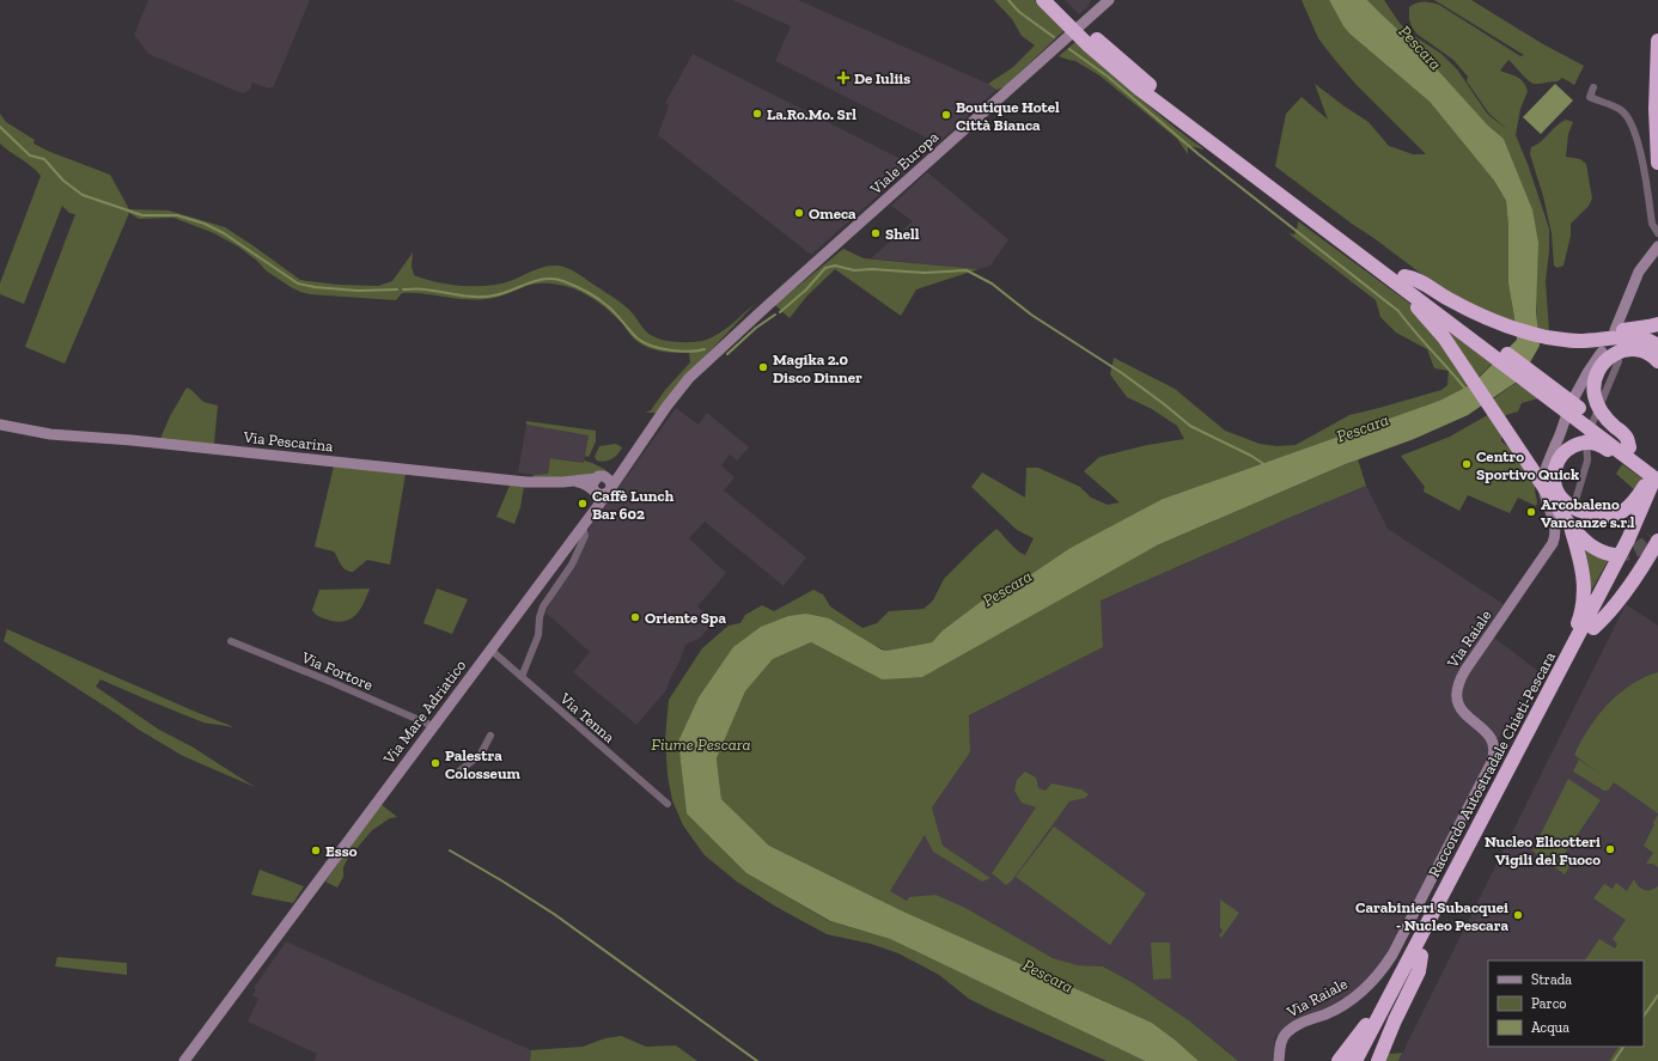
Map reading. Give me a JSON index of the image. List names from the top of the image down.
{
  "streets": {
    "highway": ["Raccordo Autostradale Chieti-Pescara"],
    "main road": [
      "Viale Europa",
      "Via Pescarina",
      "Via Raiale",
      "Via Mare Adriatico"
    ],
    "street": ["Via Fortore", "Via Tenna"]
  },
  "crossings": [
    ["Viale Europa", "Via Pescarina"],
    ["Viale Europa", "Via Mare Adriatico"],
    ["Via Pescarina", "Via Mare Adriatico"],
    ["Via Fortore", "Via Mare Adriatico"],
    ["Via Mare Adriatico", "Via Tenna"]
  ],
  "water": ["Pescara", "Fiume Pescara"],
  "places": {
    "health": ["De Iuliis"],
    "other": [
      "La.Ro.Mo. Srl",
      "Boutique Hotel Città Bianca",
      "Omeca",
      "Shell",
      "Magika 2.0 Disco Dinner",
      "Centro Sportivo Quick",
      "Caffè Lunch Bar 602",
      "Arcobaleno Vancanze s.r.l",
      "Oriente Spa",
      "Palestra Colosseum",
      "Nucleo Elicotteri Vigili del Fuoco",
      "Esso",
      "Carabinieri Subacquei - Nucleo Pescara"
    ]
  },
  "legend": ["Strada", "Parco", "Acqua"]
}
